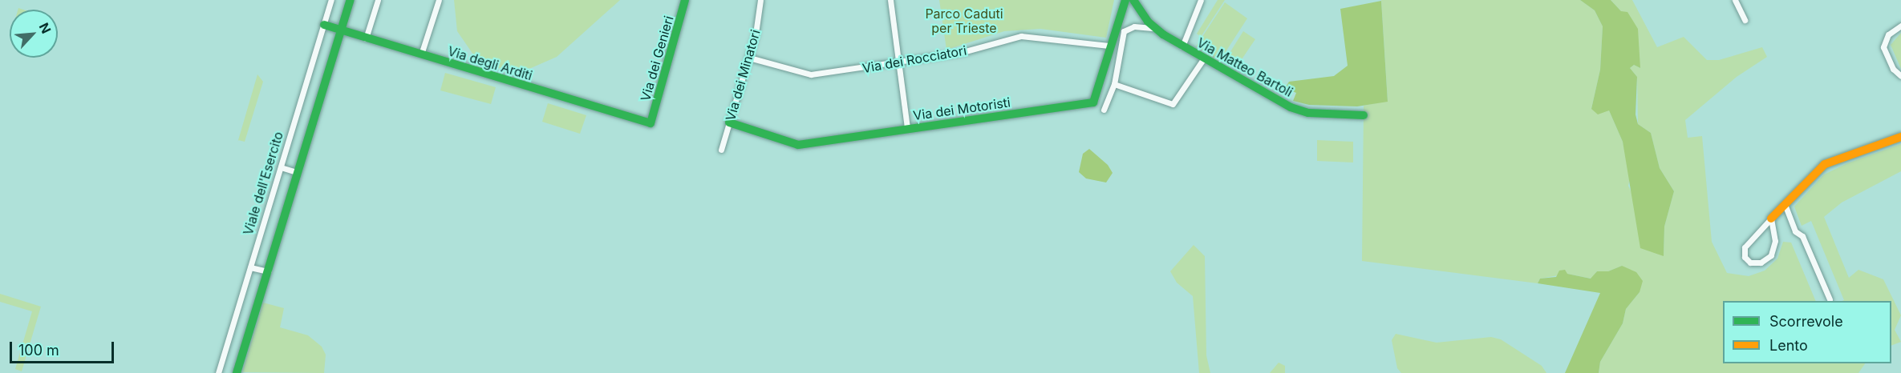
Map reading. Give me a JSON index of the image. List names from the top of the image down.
{
  "streets": {
    "street": [
      "Via dei Genieri",
      "Via dei Rocciatori",
      "Via degli Arditi",
      "Via Matteo Bartoli",
      "Via dei Minatori",
      "Via dei Motoristi",
      "Viale dell'Esercito"
    ]
  },
  "crossings": [
    ["Via dei Genieri", "Via degli Arditi"],
    ["Via dei Rocciatori", "Via dei Minatori"],
    ["Via dei Rocciatori", "Via dei Motoristi"],
    ["Via degli Arditi", "Viale dell'Esercito"],
    ["Via dei Minatori", "Via dei Motoristi"]
  ],
  "parks": ["Parco Caduti per Trieste"],
  "legend": ["Scorrevole", "Lento"],
  "scale_bar": "100 m",
  "north": "top right"
}
